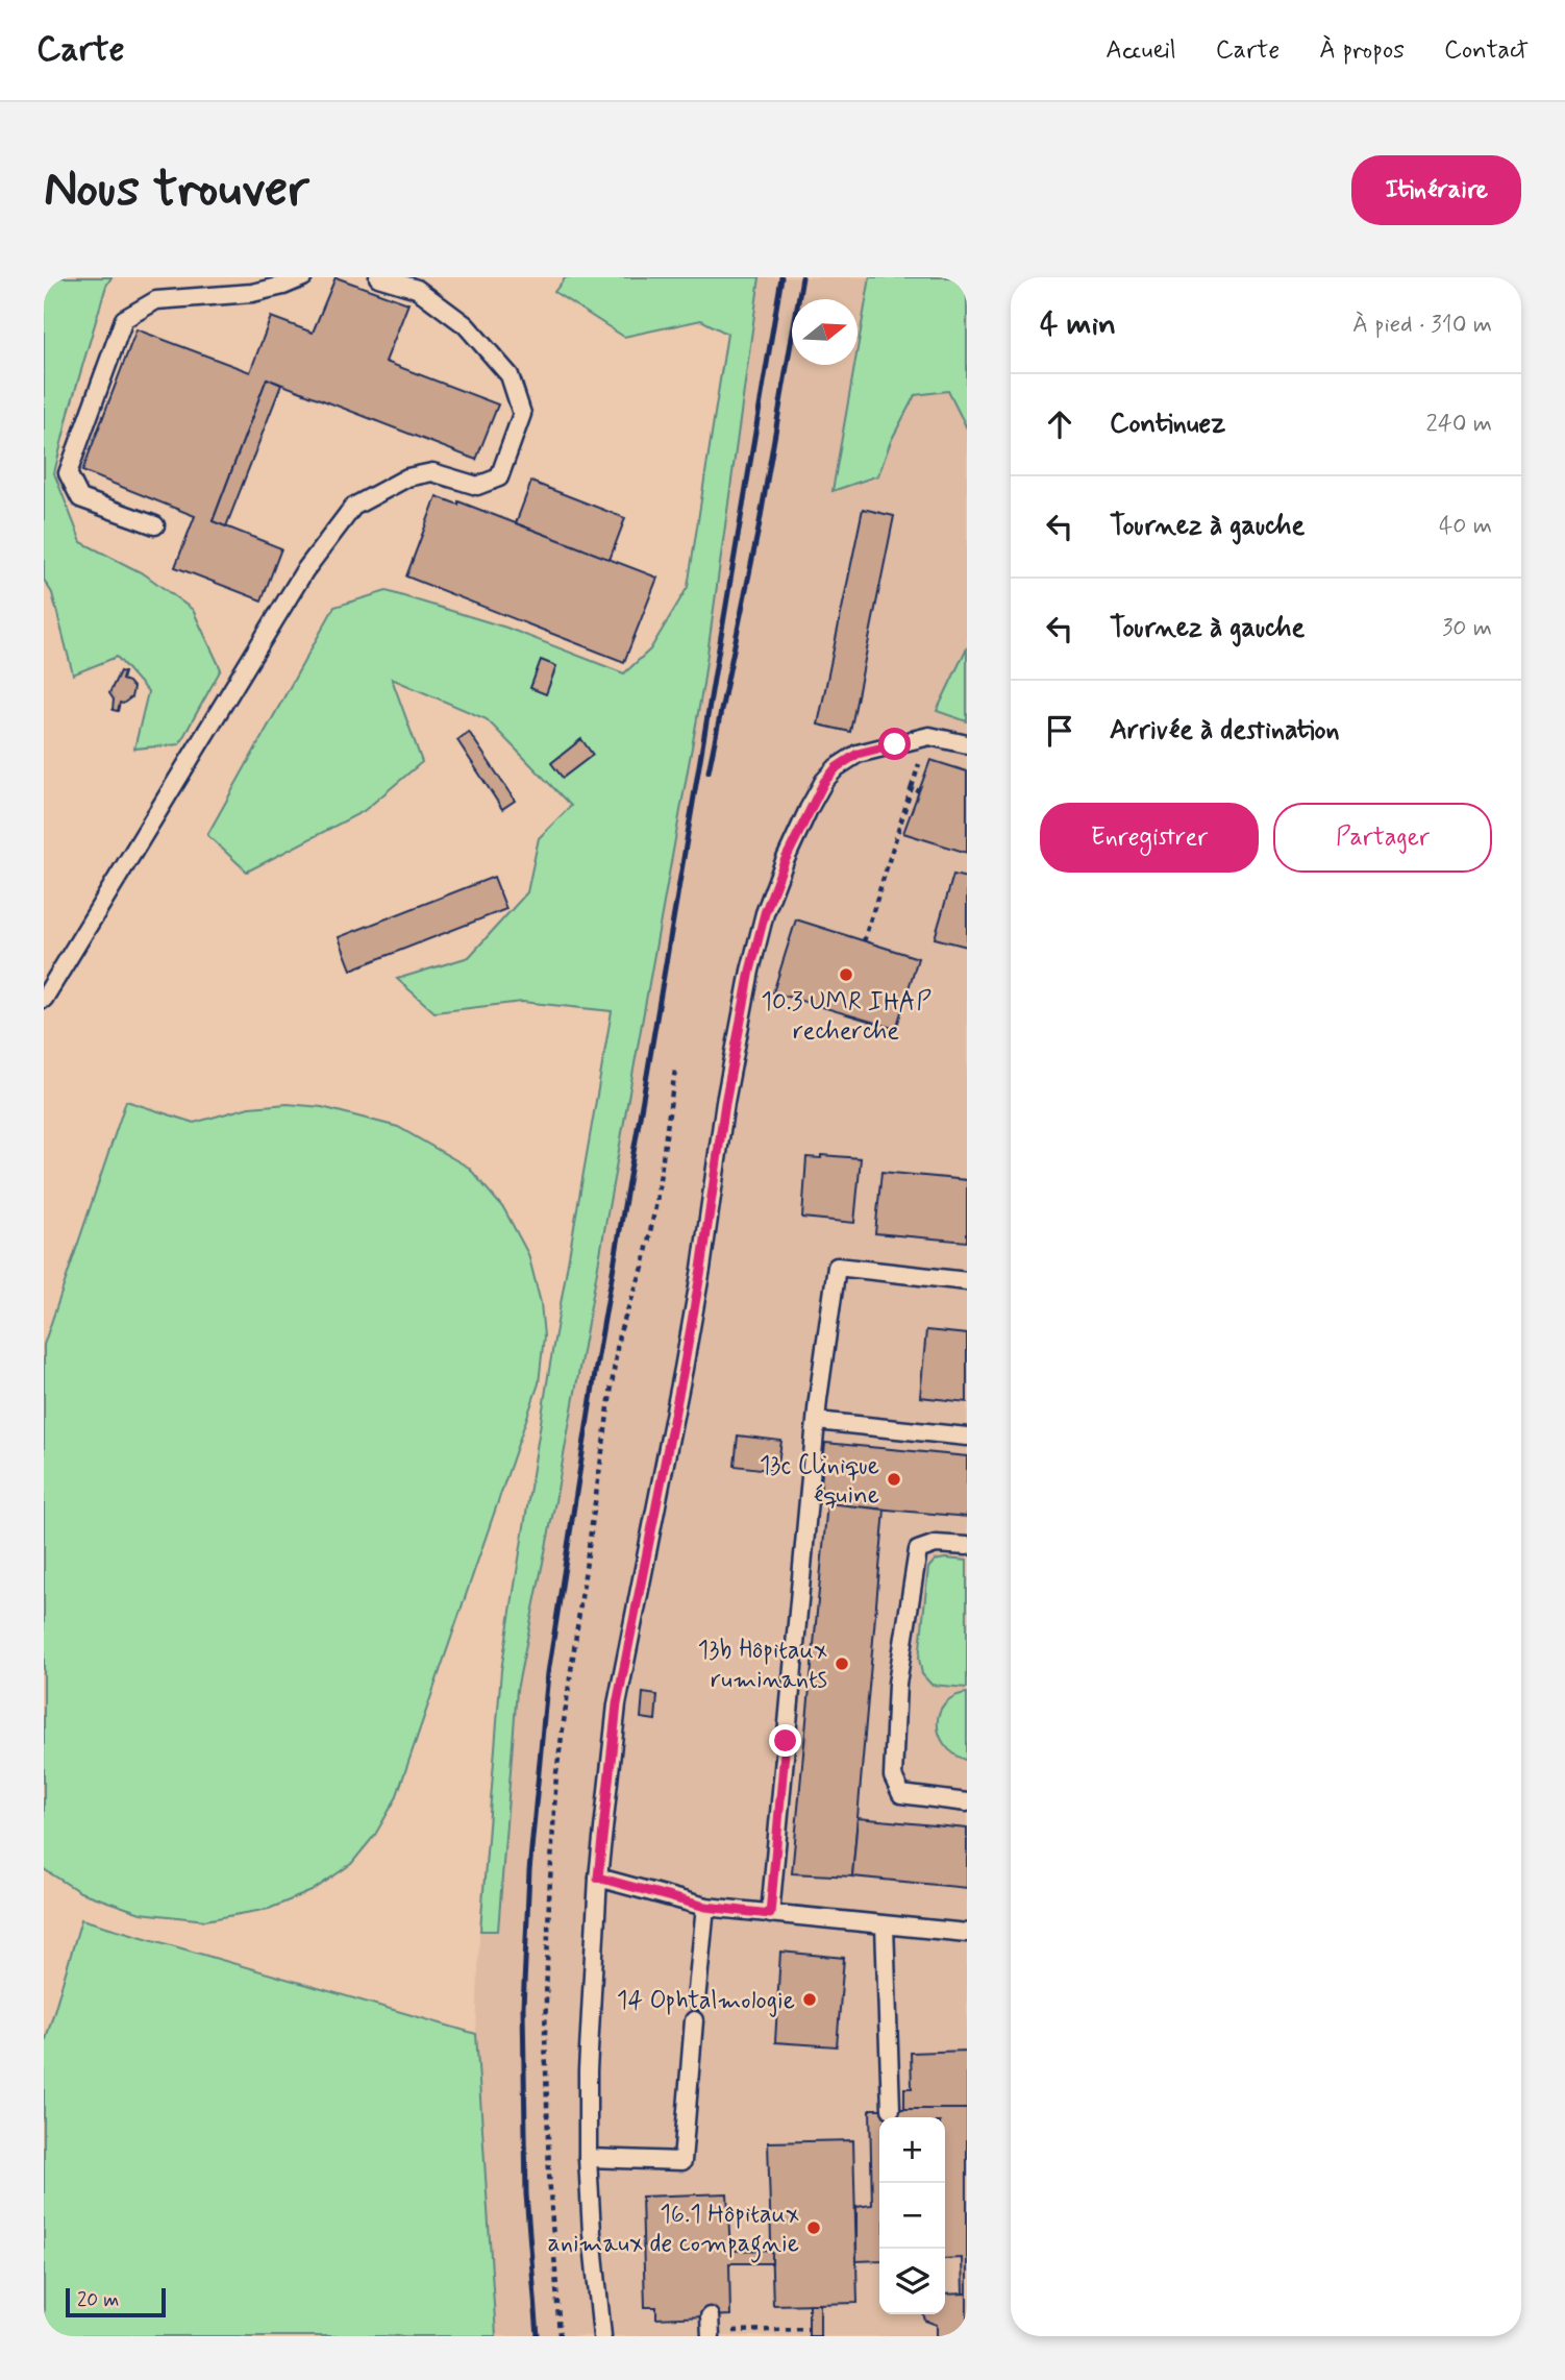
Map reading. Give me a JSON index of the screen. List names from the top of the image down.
{
  "places": [
    "10.3 UMR IHAP recherche",
    "13c Clinique équine",
    "13b Hôpitaux ruminants",
    "14 Ophtalmologie",
    "16.1 Hôpitaux animaux de compagnie"
  ],
  "scale_bar": "20 m",
  "north": "right",
  "page": {
    "header": "Carte",
    "nav": [
      "Accueil",
      "Carte",
      "À propos",
      "Contact"
    ],
    "buttons": [
      "Itinéraire",
      ["Enregistrer", "Partager"]
    ],
    "title": "Nous trouver",
    "heading": ["4 min", "À pied · 310 m"],
    "list": [
      ["Continuez", "240 m"],
      ["Tournez à gauche", "40 m"],
      ["Tournez à gauche", "30 m"],
      "Arrivée à destination"
    ],
    "map_buttons": ["+", "−"],
    "scale": "20 m"
  }
}
